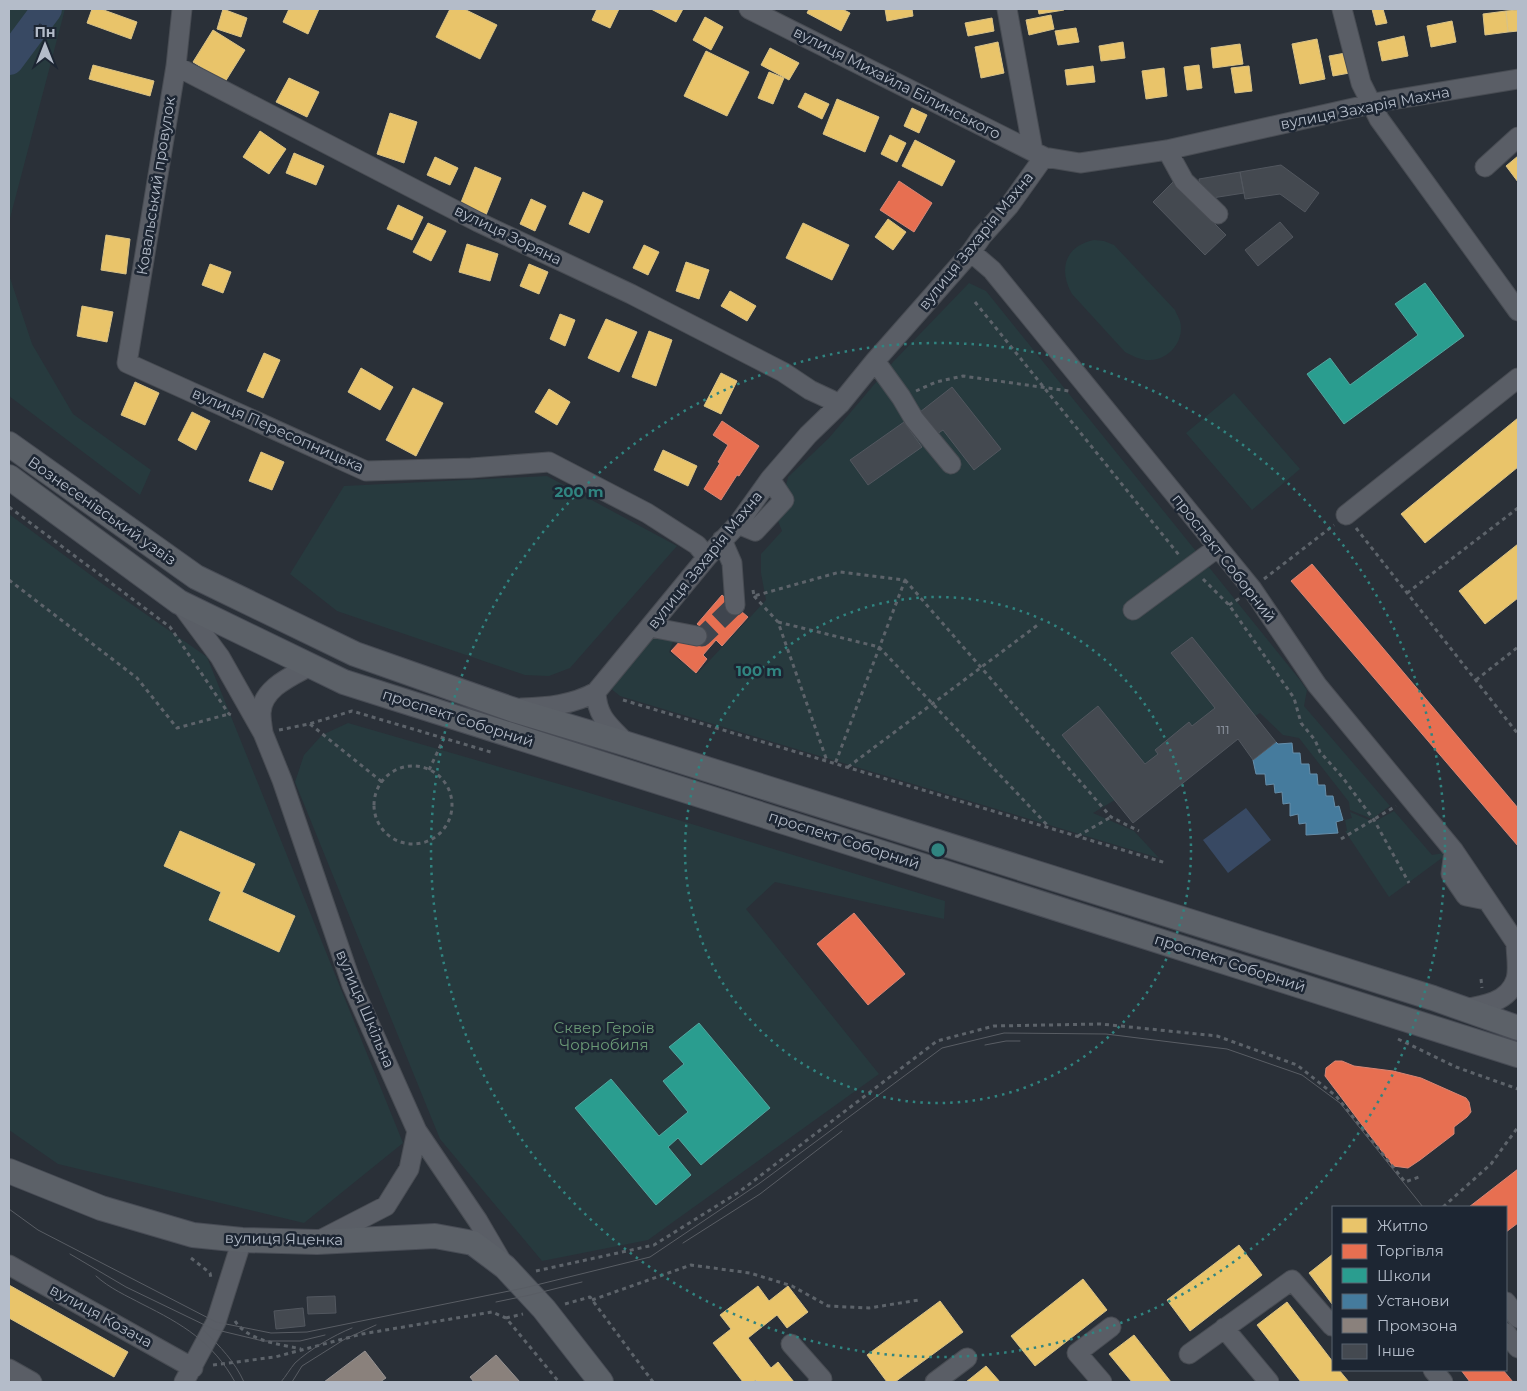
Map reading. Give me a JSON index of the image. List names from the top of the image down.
{
  "streets": {
    "main road": ["Вознесенівський узвіз", "проспект Соборний", "вулиця Яценка"],
    "street": [
      "вулиця Михайла Білинського",
      "вулиця Захарія Махна",
      "Ковальський провулок",
      "вулиця Зоряна",
      "вулиця Пересопницька",
      "вулиця Шкільна",
      "вулиця Козача"
    ]
  },
  "crossings": [
    ["вулиця Михайла Білинського", "вулиця Захарія Махна"],
    ["вулиця Захарія Махна", "вулиця Зоряна"],
    ["вулиця Захарія Махна", "вулиця Пересопницька"],
    ["вулиця Захарія Махна", "проспект Соборний"],
    ["Ковальський провулок", "вулиця Зоряна"],
    ["Ковальський провулок", "вулиця Пересопницька"],
    ["Вознесенівський узвіз", "проспект Соборний"],
    ["Вознесенівський узвіз", "вулиця Шкільна"],
    ["проспект Соборний", "вулиця Шкільна"],
    ["вулиця Шкільна", "вулиця Яценка"]
  ],
  "parks": ["Сквер Героїв Чорнобиля"],
  "house_numbers": ["111"],
  "legend": [
    "Житло",
    "Торгівля",
    "Школи",
    "Установи",
    "Промзона",
    "Інше"
  ],
  "north": "top",
  "rings": ["200 m", "100 m"]
}
